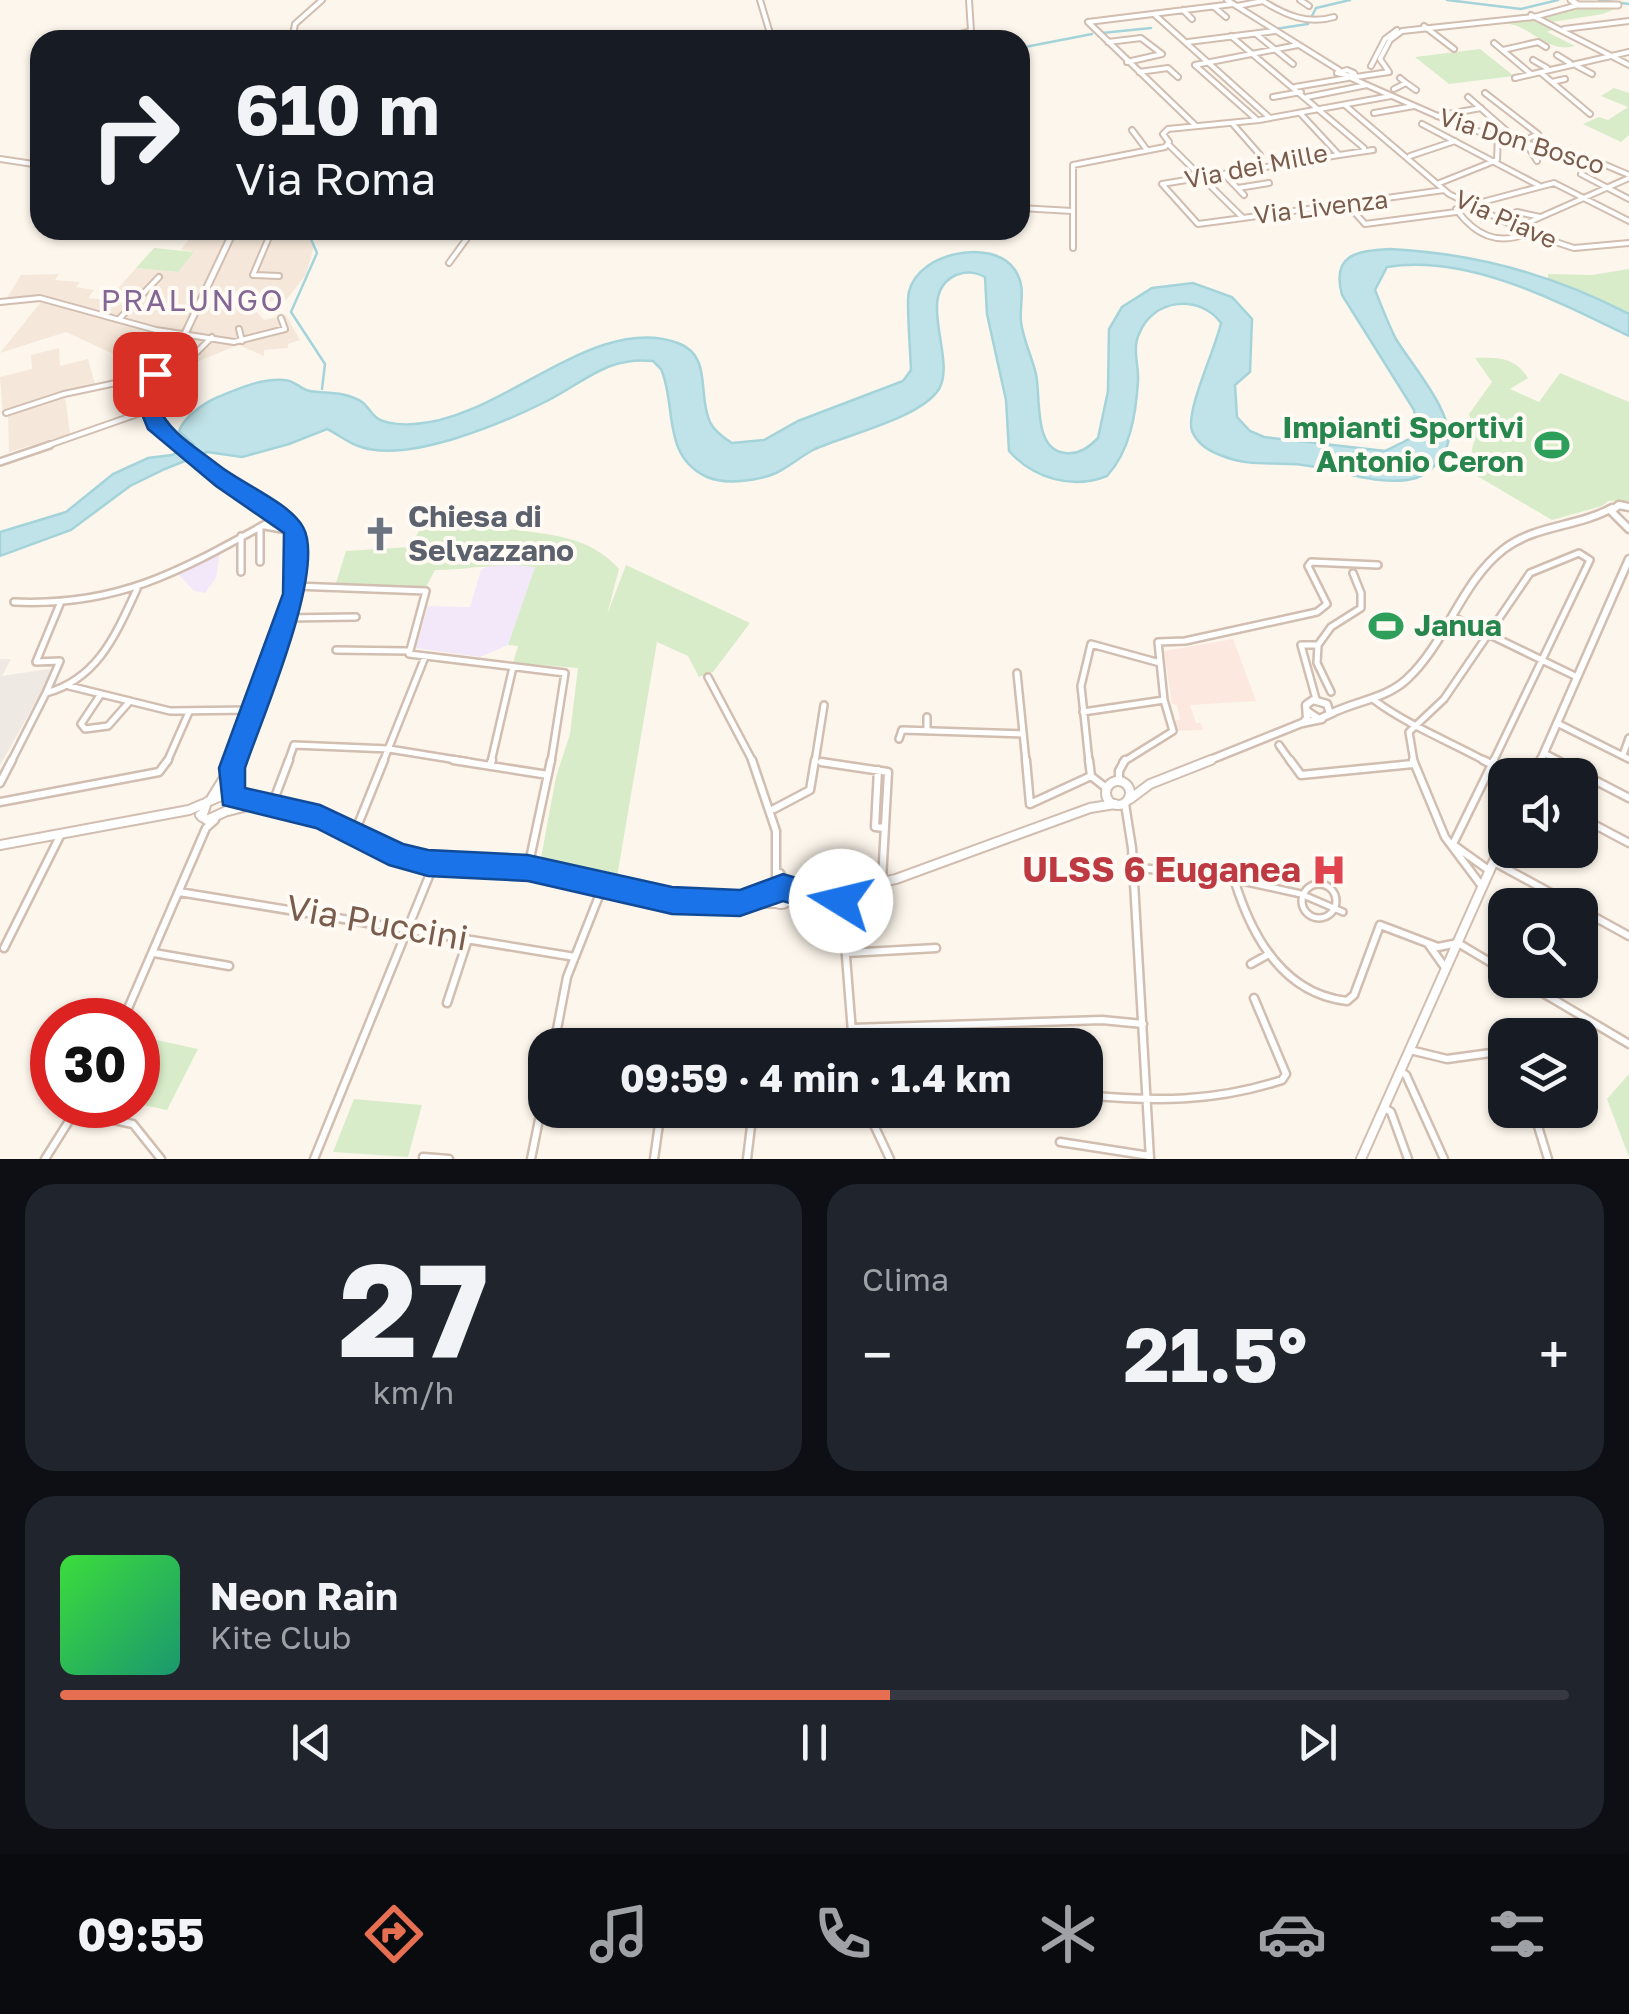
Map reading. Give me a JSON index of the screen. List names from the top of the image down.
{
  "streets": {
    "street": [
      "Via Don Bosco",
      "Via dei Mille",
      "Via Livenza",
      "Via Piave",
      "Via Puccini"
    ]
  },
  "crossings": [
    ["Via dei Mille", "Via Livenza"],
    ["Via Livenza", "Via Piave"]
  ],
  "districts": ["PRALUNGO"],
  "places": {
    "sports": ["Impianti Sportivi Antonio Ceron", "Janua"],
    "church": ["Chiesa di Selvazzano"],
    "hospital": ["ULSS 6 Euganea"]
  },
  "page": {
    "turn": ["610 m", "Via Roma"],
    "limit": "30",
    "trip": "09:59 · 4 min · 1.4 km",
    "tile": [
      ["27", "km/h"],
      "Clima"
    ],
    "heat": ["−", "21.5°", "+"],
    "song": ["Neon Rain", "Kite Club"],
    "tabs": "09:55"
  }
}
